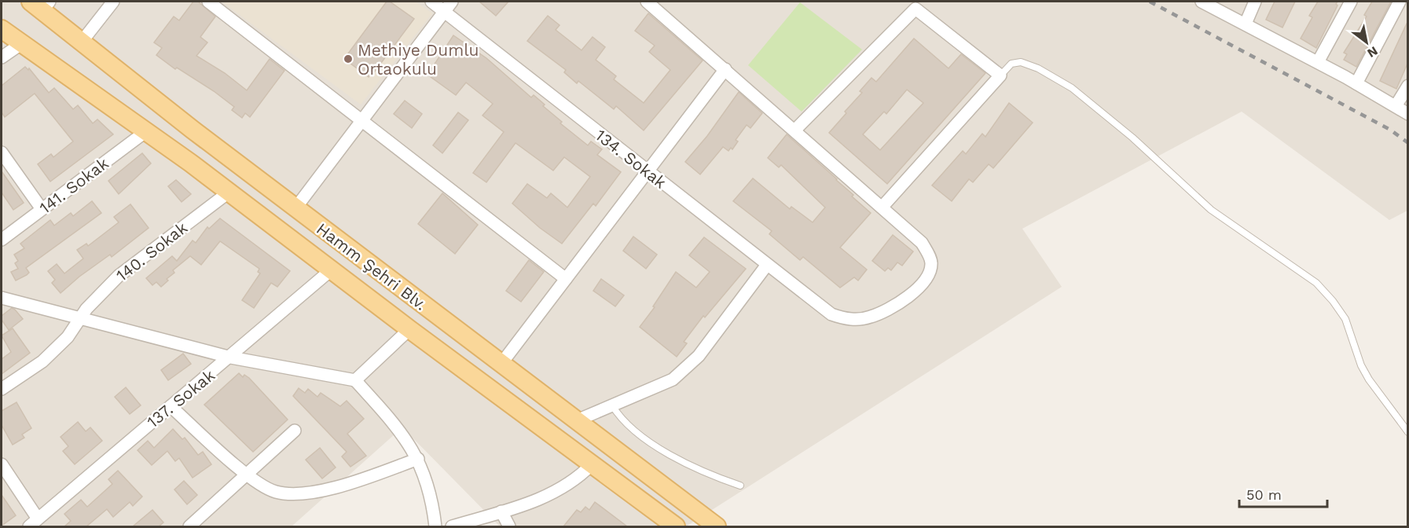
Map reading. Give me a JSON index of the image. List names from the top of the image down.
{
  "streets": {
    "main road": ["Hamm Şehri Blv."],
    "street": [
      "134. Sokak",
      "141. Sokak",
      "140. Sokak",
      "137. Sokak"
    ]
  },
  "crossings": [
    ["141. Sokak", "Hamm Şehri Blv."],
    ["140. Sokak", "Hamm Şehri Blv."],
    ["Hamm Şehri Blv.", "137. Sokak"]
  ],
  "places": ["Methiye Dumlu Ortaokulu"],
  "scale_bar": "50 m",
  "north": "bottom right"
}
